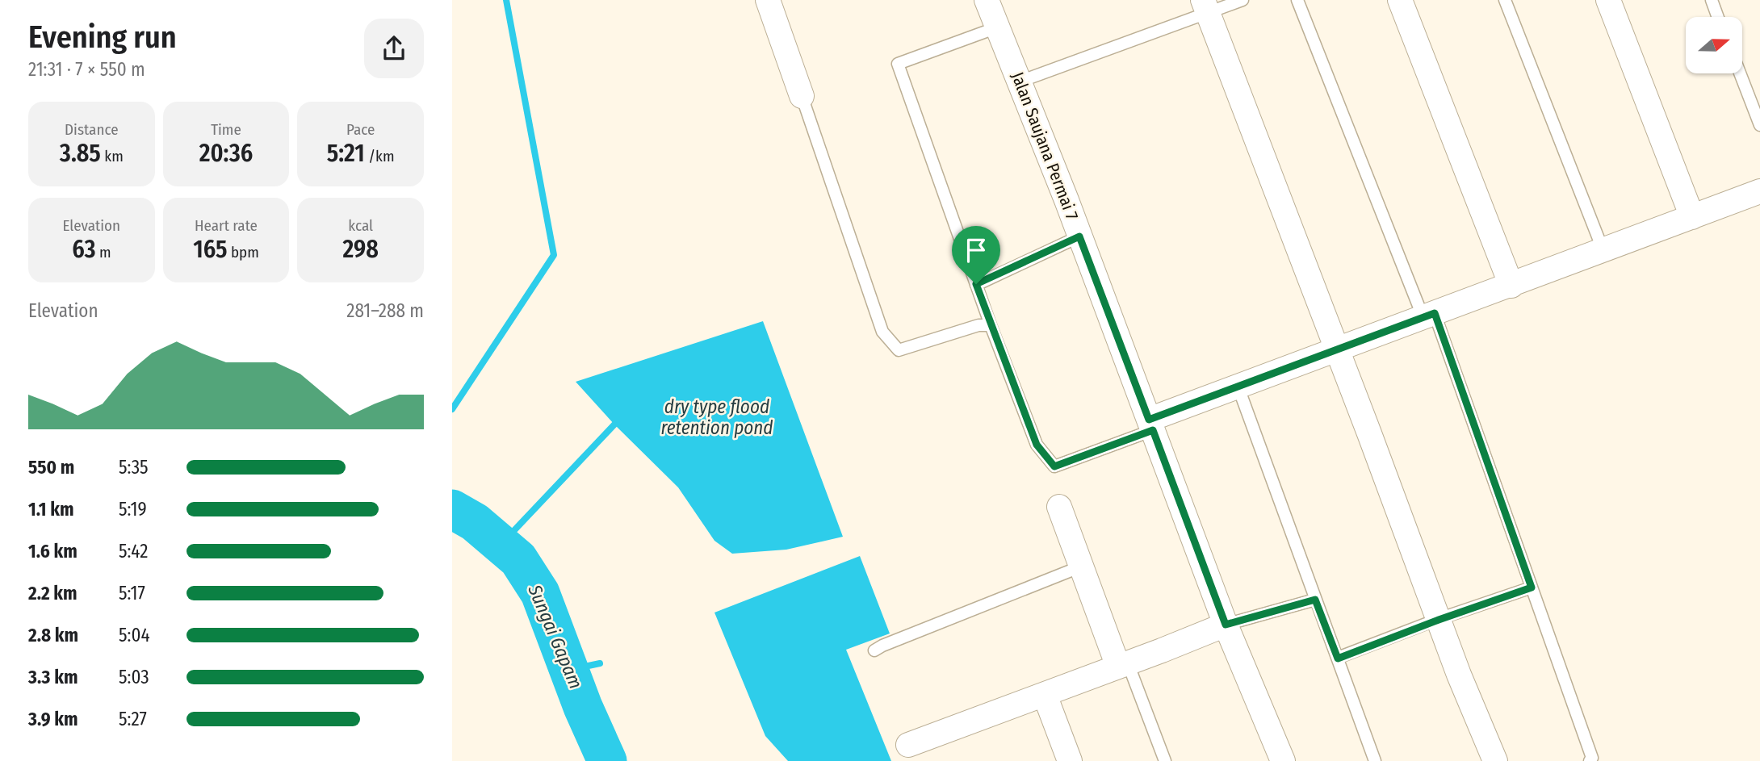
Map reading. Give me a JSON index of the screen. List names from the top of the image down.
{
  "streets": {
    "street": ["Jalan Saujana Permai 7"]
  },
  "water": ["dry type flood retention pond", "Sungai Gapam"],
  "north": "right",
  "page": {
    "heading": ["Evening run", "21:31 · 7 × 550 m"],
    "stats": [
      ["Distance", "3.85 km"],
      ["Time", "20:36"],
      ["Pace", "5:21 /km"],
      ["Elevation", "63 m"],
      ["Heart rate", "165 bpm"],
      ["kcal", "298"]
    ],
    "chart": ["Elevation", "281–288 m"],
    "list": [
      {
        "name": "550 m",
        "note": "5:35"
      },
      {
        "name": "1.1 km",
        "note": "5:19"
      },
      {
        "name": "1.6 km",
        "note": "5:42"
      },
      {
        "name": "2.2 km",
        "note": "5:17"
      },
      {
        "name": "2.8 km",
        "note": "5:04"
      },
      {
        "name": "3.3 km",
        "note": "5:03"
      },
      {
        "name": "3.9 km",
        "note": "5:27"
      }
    ]
  }
}
